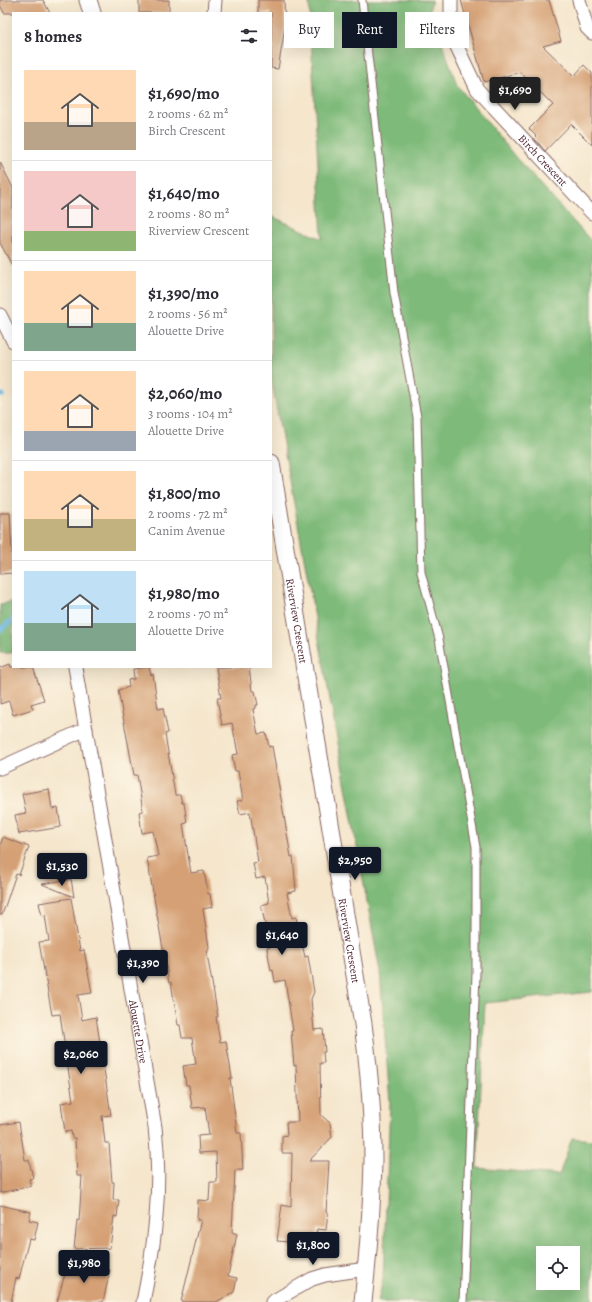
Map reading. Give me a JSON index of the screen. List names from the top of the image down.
{
  "streets": {
    "street": ["Birch Crescent", "Riverview Crescent", "Alouette Drive"]
  },
  "page": {
    "chip": ["Buy", "Rent", "Filters"],
    "heading": "8 homes",
    "list": [
      {
        "name": "$1,690/mo",
        "note": "2 rooms · 62 m² · Birch Crescent"
      },
      {
        "name": "$1,640/mo",
        "note": "2 rooms · 80 m² · Riverview Crescent"
      },
      {
        "name": "$1,390/mo",
        "note": "2 rooms · 56 m² · Alouette Drive"
      },
      {
        "name": "$2,060/mo",
        "note": "3 rooms · 104 m² · Alouette Drive"
      },
      {
        "name": "$1,800/mo",
        "note": "2 rooms · 72 m² · Canim Avenue"
      },
      {
        "name": "$1,980/mo",
        "note": "2 rooms · 70 m² · Alouette Drive"
      }
    ],
    "price": [
      "$1,690",
      "$2,950",
      "$1,530",
      "$1,640",
      "$1,390",
      "$2,060",
      "$1,800",
      "$1,980"
    ]
  }
}
